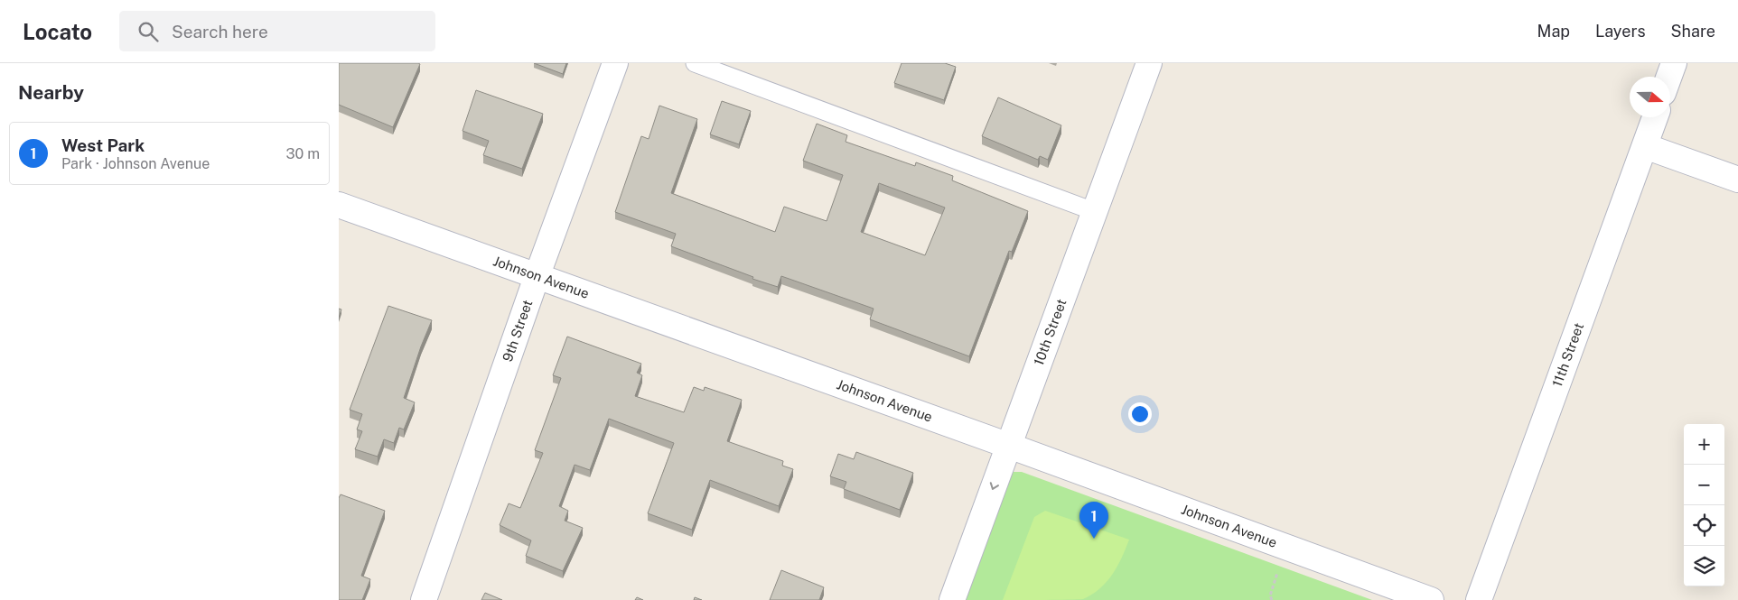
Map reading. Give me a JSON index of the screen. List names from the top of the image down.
{
  "streets": {
    "street": [
      "Johnson Avenue",
      "9th Street",
      "10th Street",
      "11th Street"
    ]
  },
  "crossings": [
    ["Johnson Avenue", "9th Street"],
    ["Johnson Avenue", "10th Street"]
  ],
  "north": "right",
  "page": {
    "header": "Locato",
    "search": "Search here",
    "nav": ["Map", "Layers", "Share"],
    "heading": "Nearby",
    "list": [
      {
        "mark": "1",
        "name": "West Park",
        "note": "Park · Johnson Avenue",
        "value": "30 m"
      }
    ],
    "map_buttons": ["+", "−"],
    "pins": "1"
  }
}
